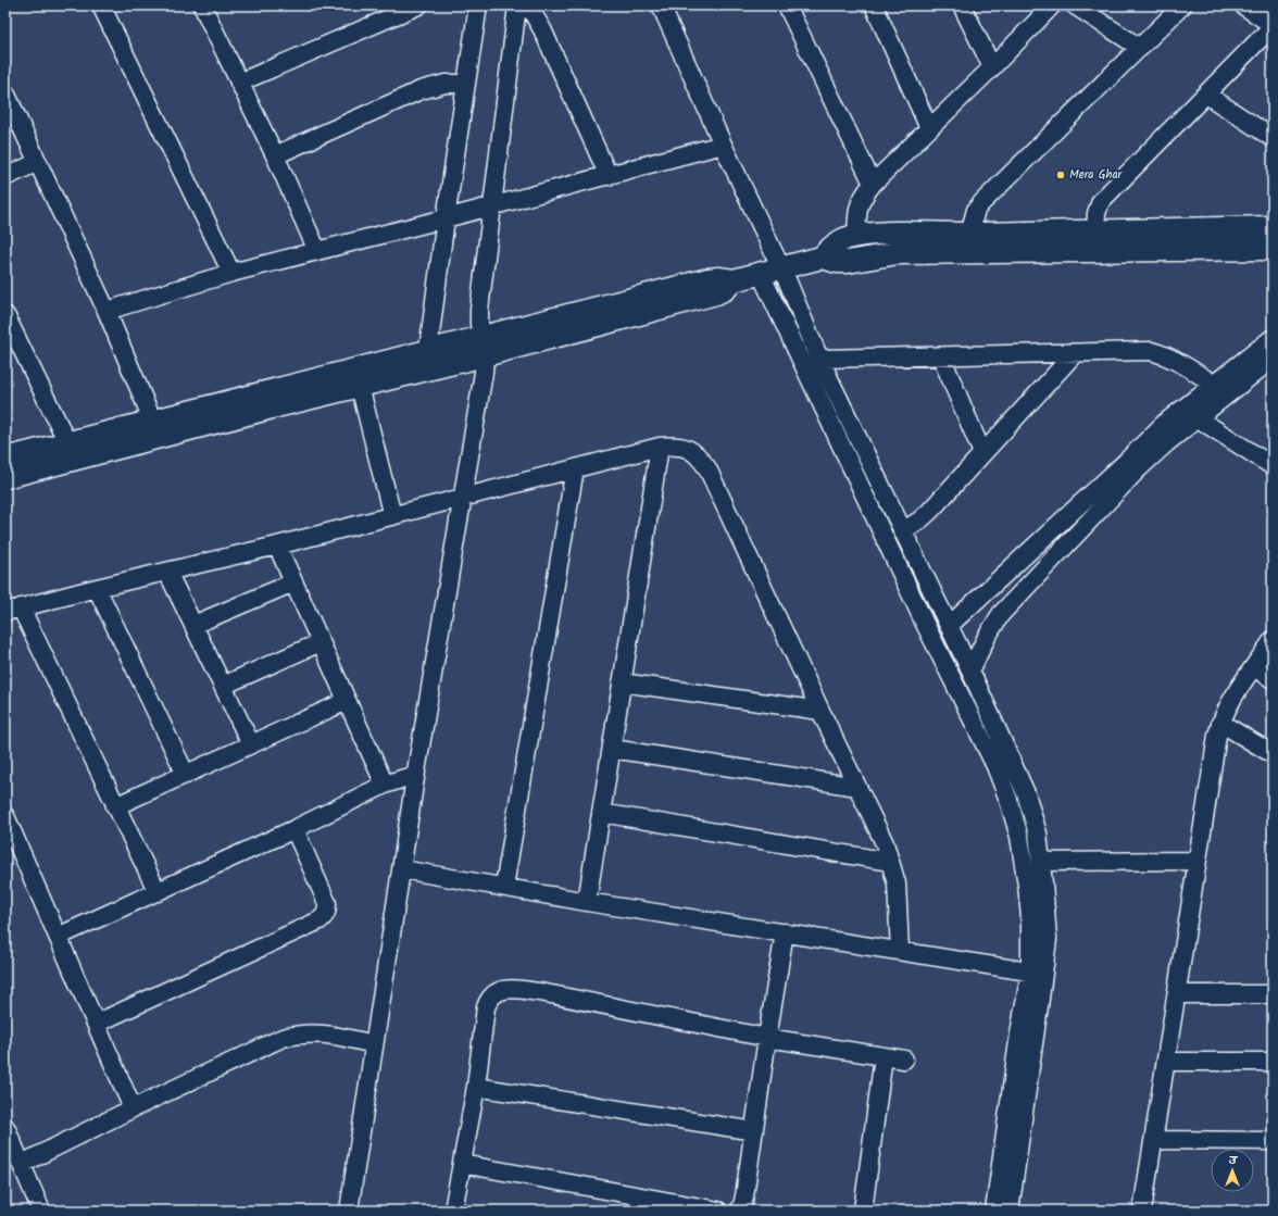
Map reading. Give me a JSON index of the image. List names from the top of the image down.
{
  "places": ["Mera Ghar"],
  "north": "top"
}
